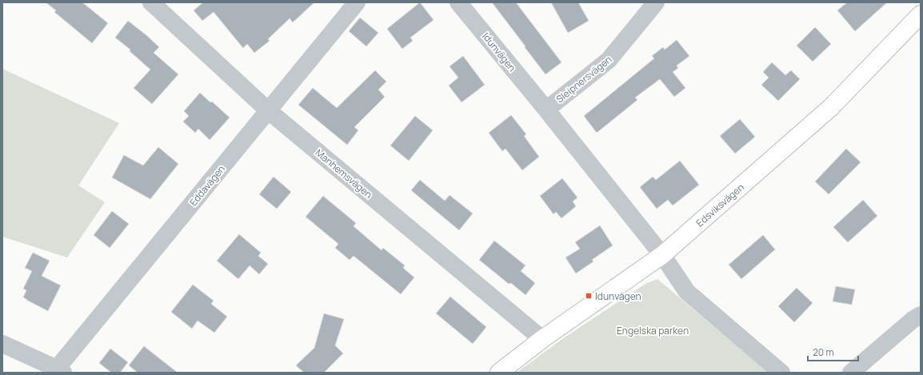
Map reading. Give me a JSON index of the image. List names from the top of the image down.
{
  "streets": {
    "street": [
      "Idunvägen",
      "Sleipnersvägen",
      "Manhemsvägen",
      "Eddavägen",
      "Edsviksvägen"
    ]
  },
  "crossings": [
    ["Idunvägen", "Sleipnersvägen"],
    ["Idunvägen", "Edsviksvägen"],
    ["Manhemsvägen", "Eddavägen"],
    ["Manhemsvägen", "Edsviksvägen"]
  ],
  "parks": ["Engelska parken"],
  "places": {
    "transit": ["Idunvägen"]
  },
  "scale_bar": "20 m"
}
